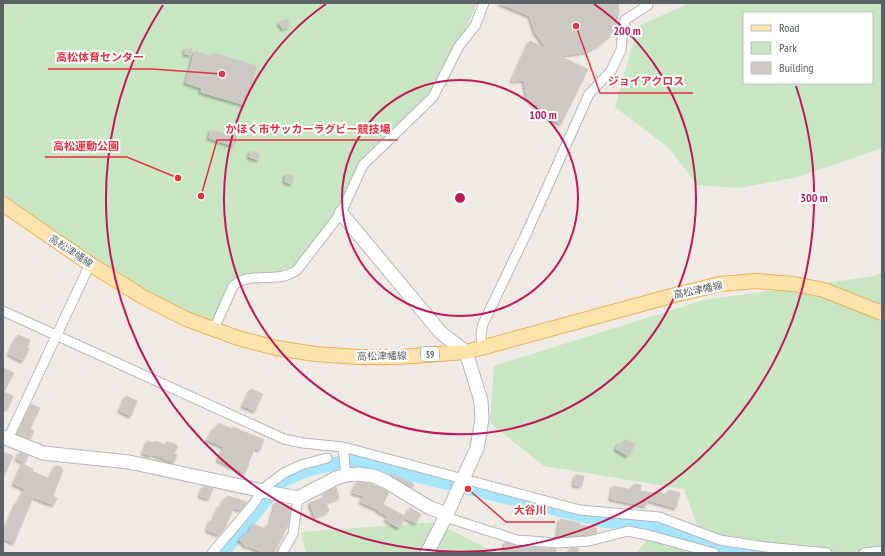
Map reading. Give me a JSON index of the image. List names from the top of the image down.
{
  "streets": {
    "main road": ["高松津幡線", "59"]
  },
  "places": [
    "ジョイアクロス",
    "高松体育センター",
    "高松運動公園",
    "かほく市サッカーラグビー競技場",
    "大谷川"
  ],
  "legend": ["Road", "Park", "Building"],
  "rings": ["200 m", "100 m", "300 m"]
}
